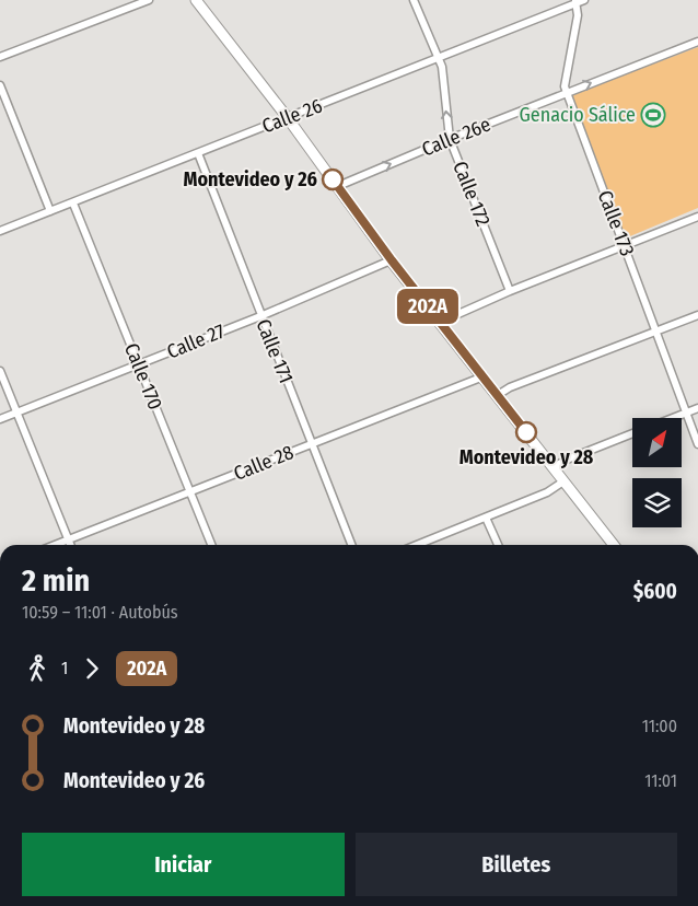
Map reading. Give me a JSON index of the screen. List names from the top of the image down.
{
  "streets": {
    "street": [
      "Calle 26",
      "Calle 26e",
      "Calle 172",
      "Calle 173",
      "Calle 27",
      "Calle 171",
      "Calle 170",
      "Calle 28"
    ]
  },
  "crossings": [
    ["Calle 26", "Calle 172"],
    ["Calle 26", "Calle 173"],
    ["Calle 26", "Calle 171"],
    ["Calle 26", "Calle 170"],
    ["Calle 26e", "Calle 172"],
    ["Calle 26e", "Calle 173"],
    ["Calle 27", "Calle 171"],
    ["Calle 27", "Calle 170"],
    ["Calle 171", "Calle 28"],
    ["Calle 170", "Calle 28"]
  ],
  "one_way": ["Calle 26e"],
  "places": {
    "sports": ["Genacio Sálice"],
    "other": ["Montevideo y 26", "Montevideo y 28"]
  },
  "lines": ["bus line 202A"],
  "north": "top right",
  "page": {
    "on_map": "202A",
    "heading": ["2 min", "10:59 – 11:01 · Autobús", "$600"],
    "legs": ["1", "202A"],
    "list": [
      {
        "name": "Montevideo y 28",
        "value": "11:00"
      },
      {
        "name": "Montevideo y 26",
        "value": "11:01"
      }
    ],
    "buttons": ["Iniciar", "Billetes"]
  }
}
